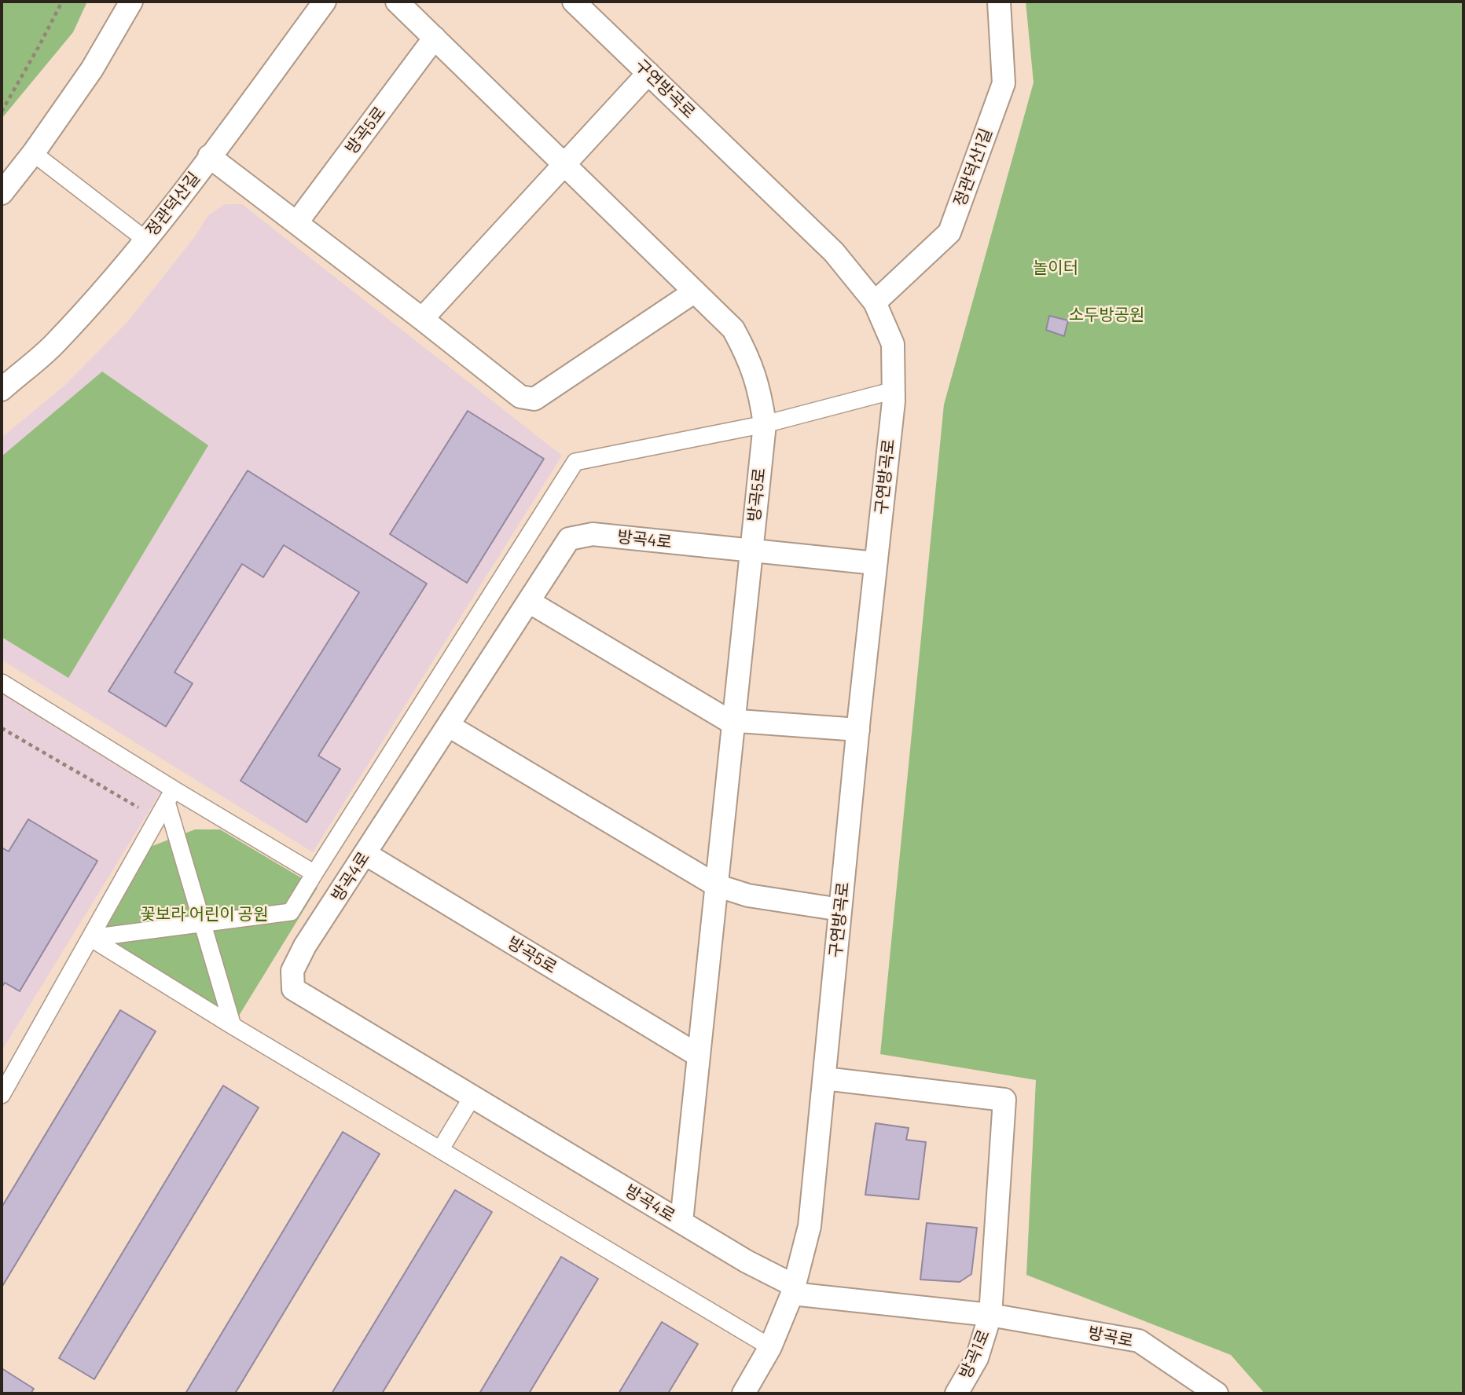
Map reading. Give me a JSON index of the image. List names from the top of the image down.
{
  "streets": {
    "street": [
      "구연방곡로",
      "방곡5로",
      "정관덕산1길",
      "정관덕산길",
      "방곡4로",
      "방곡로",
      "방곡1로"
    ]
  },
  "crossings": [
    ["구연방곡로", "정관덕산1길"],
    ["구연방곡로", "방곡4로"],
    ["구연방곡로", "방곡로"],
    ["방곡5로", "방곡4로"],
    ["방곡4로", "방곡로"],
    ["방곡로", "방곡1로"]
  ],
  "parks": ["놀이터", "소두방공원", "꽃보라 어린이 공원"]
}
